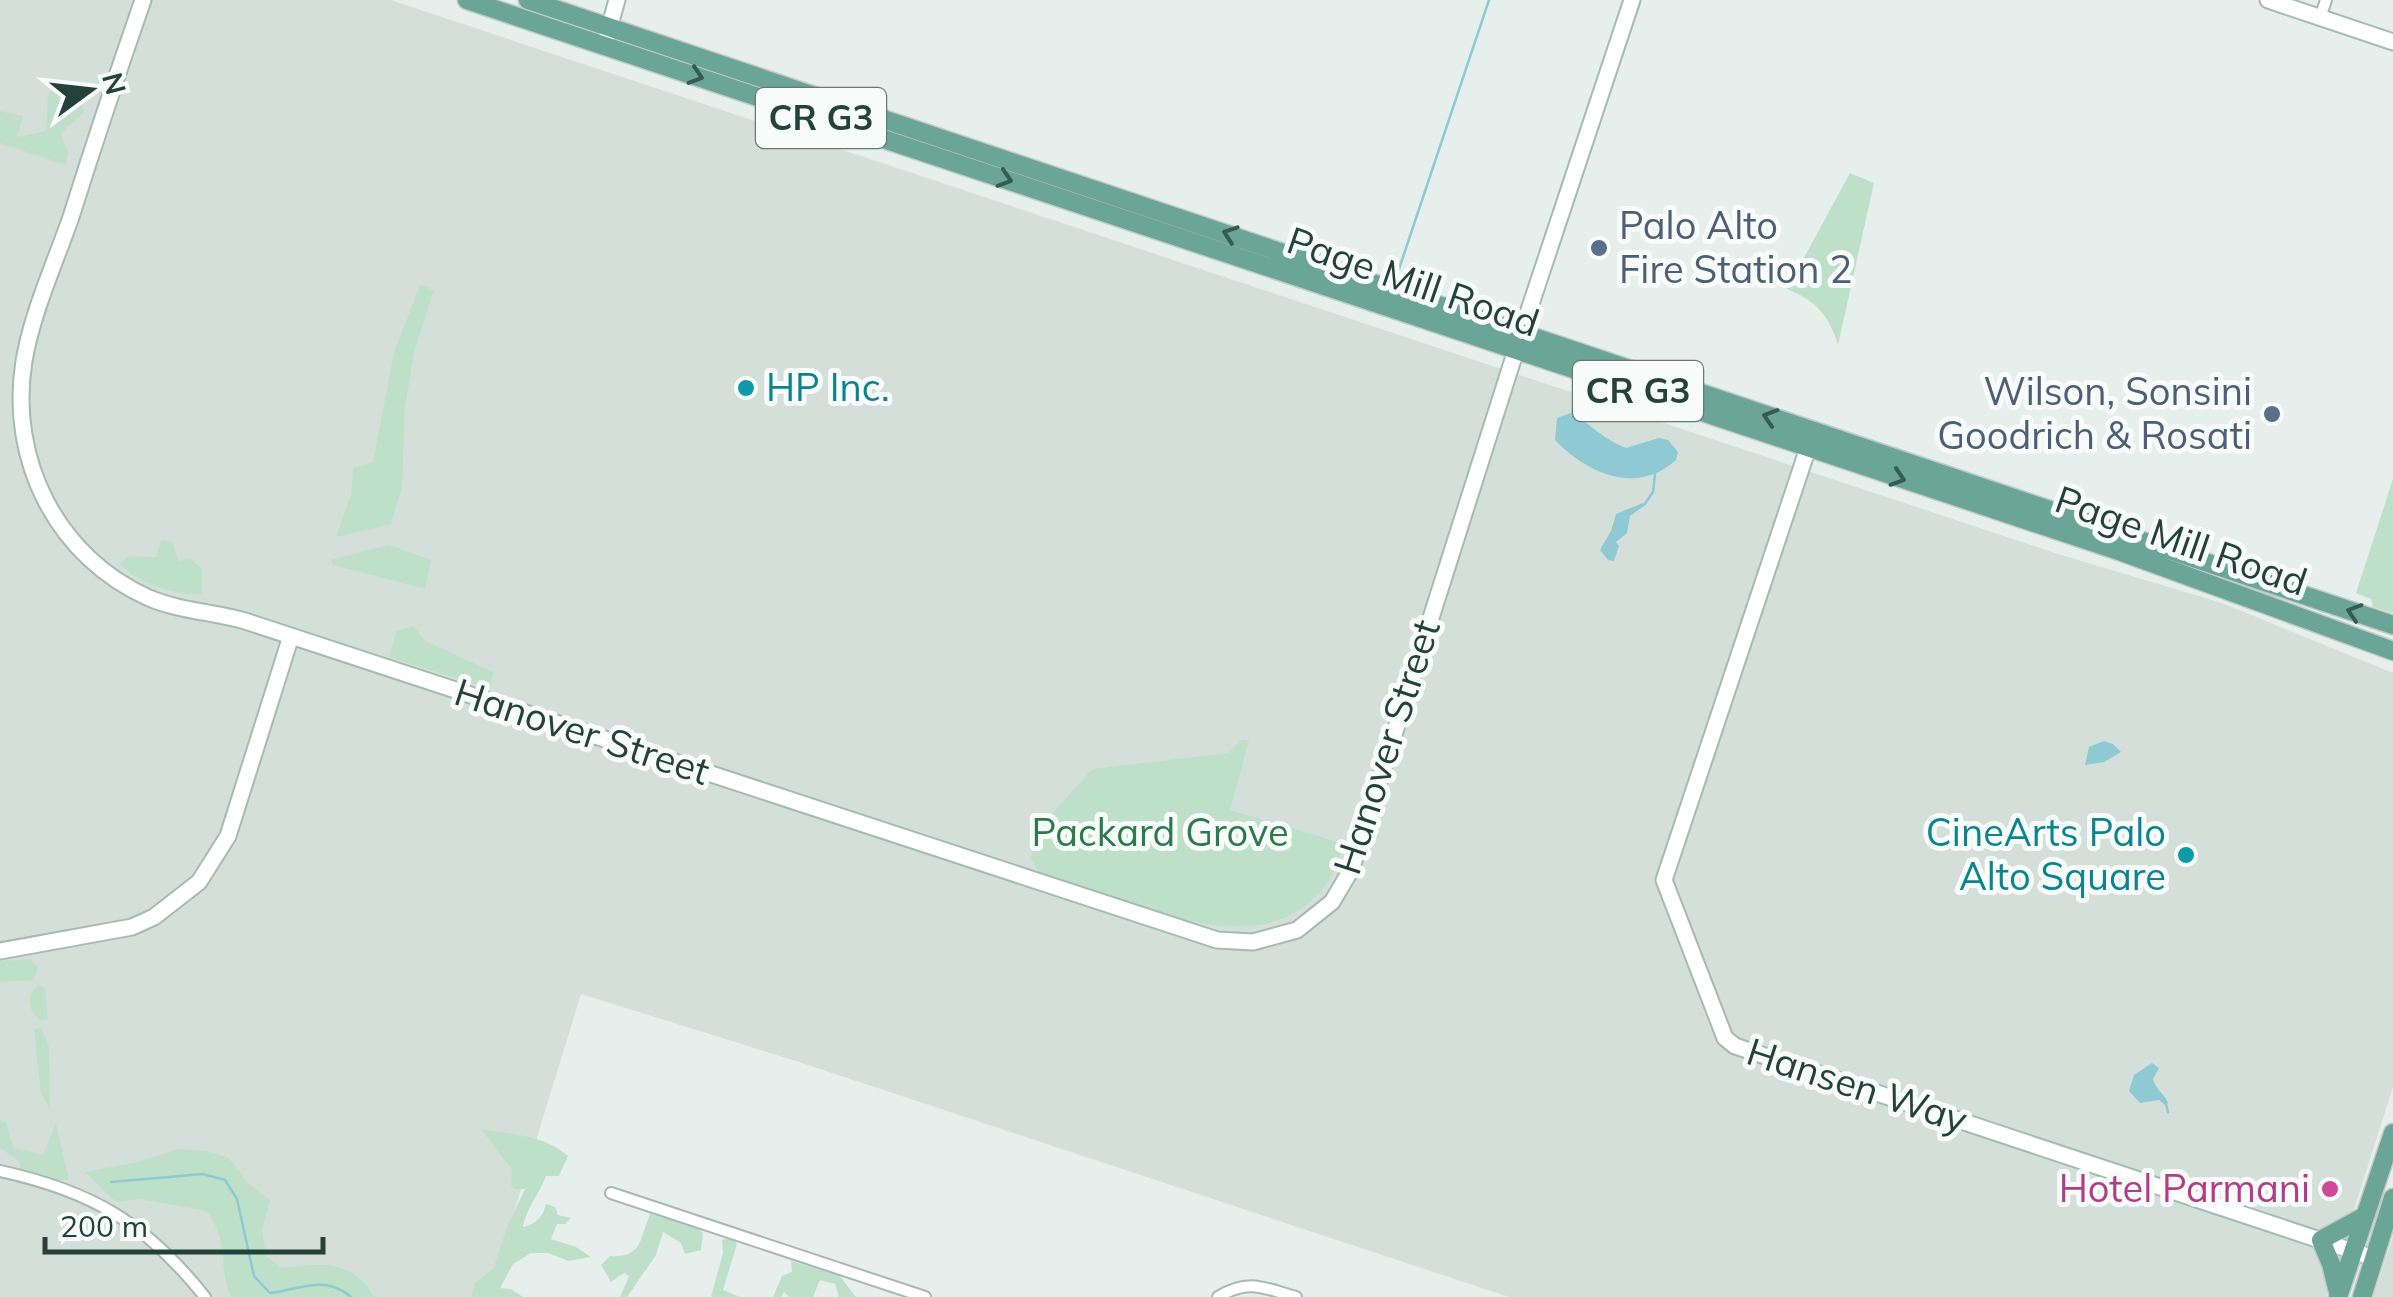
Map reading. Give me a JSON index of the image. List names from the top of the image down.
{
  "streets": {
    "main road": ["CR G3", "Page Mill Road"],
    "street": ["Hanover Street", "Hansen Way"]
  },
  "crossings": [
    ["Page Mill Road", "Hanover Street"],
    ["Page Mill Road", "Hansen Way"]
  ],
  "parks": ["Packard Grove"],
  "places": [
    "Palo Alto Fire Station 2",
    "HP Inc.",
    "Wilson, Sonsini Goodrich & Rosati",
    "CineArts Palo Alto Square",
    "Hotel Parmani"
  ],
  "scale_bar": "200 m",
  "north": "right"
}
